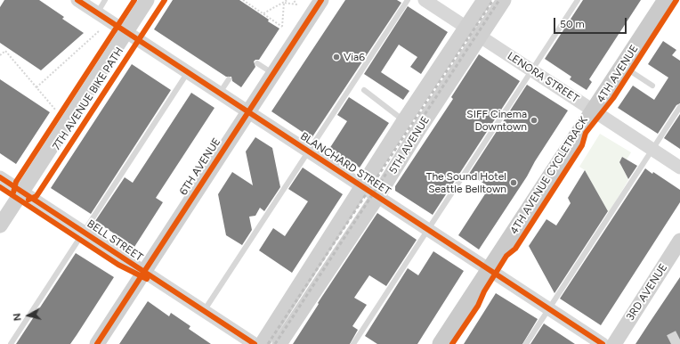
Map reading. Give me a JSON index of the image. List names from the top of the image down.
{
  "streets": {
    "main road": [
      "4TH AVENUE",
      "5TH AVENUE",
      "6TH AVENUE",
      "3RD AVENUE"
    ],
    "street": ["LENORA STREET", "BLANCHARD STREET", "BELL STREET"],
    "cycle path": ["7TH AVENUE BIKE PATH", "4TH AVENUE CYCLETRACK"]
  },
  "crossings": [
    ["4TH AVENUE", "LENORA STREET"],
    ["4TH AVENUE", "BLANCHARD STREET"],
    ["LENORA STREET", "5TH AVENUE"],
    ["5TH AVENUE", "BLANCHARD STREET"],
    ["BLANCHARD STREET", "6TH AVENUE"],
    ["6TH AVENUE", "BELL STREET"]
  ],
  "places": ["Via6", "SIFF Cinema Downtown", "The Sound Hotel Seattle Belltown"],
  "scale_bar": "50 m",
  "north": "left"
}
